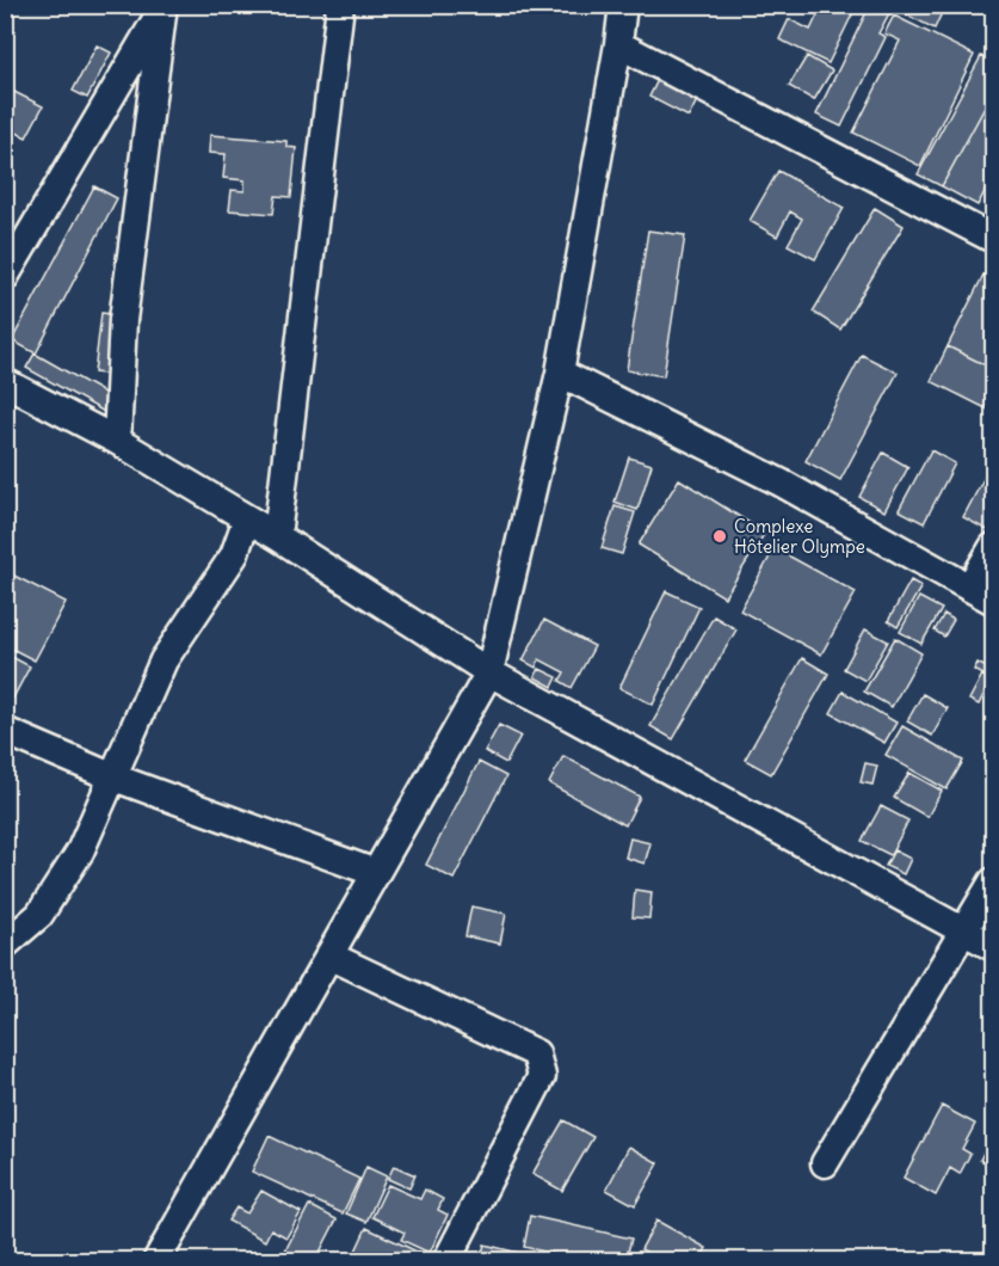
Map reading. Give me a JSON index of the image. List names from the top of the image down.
{
  "places": ["Complexe Hôtelier Olympe"]
}
